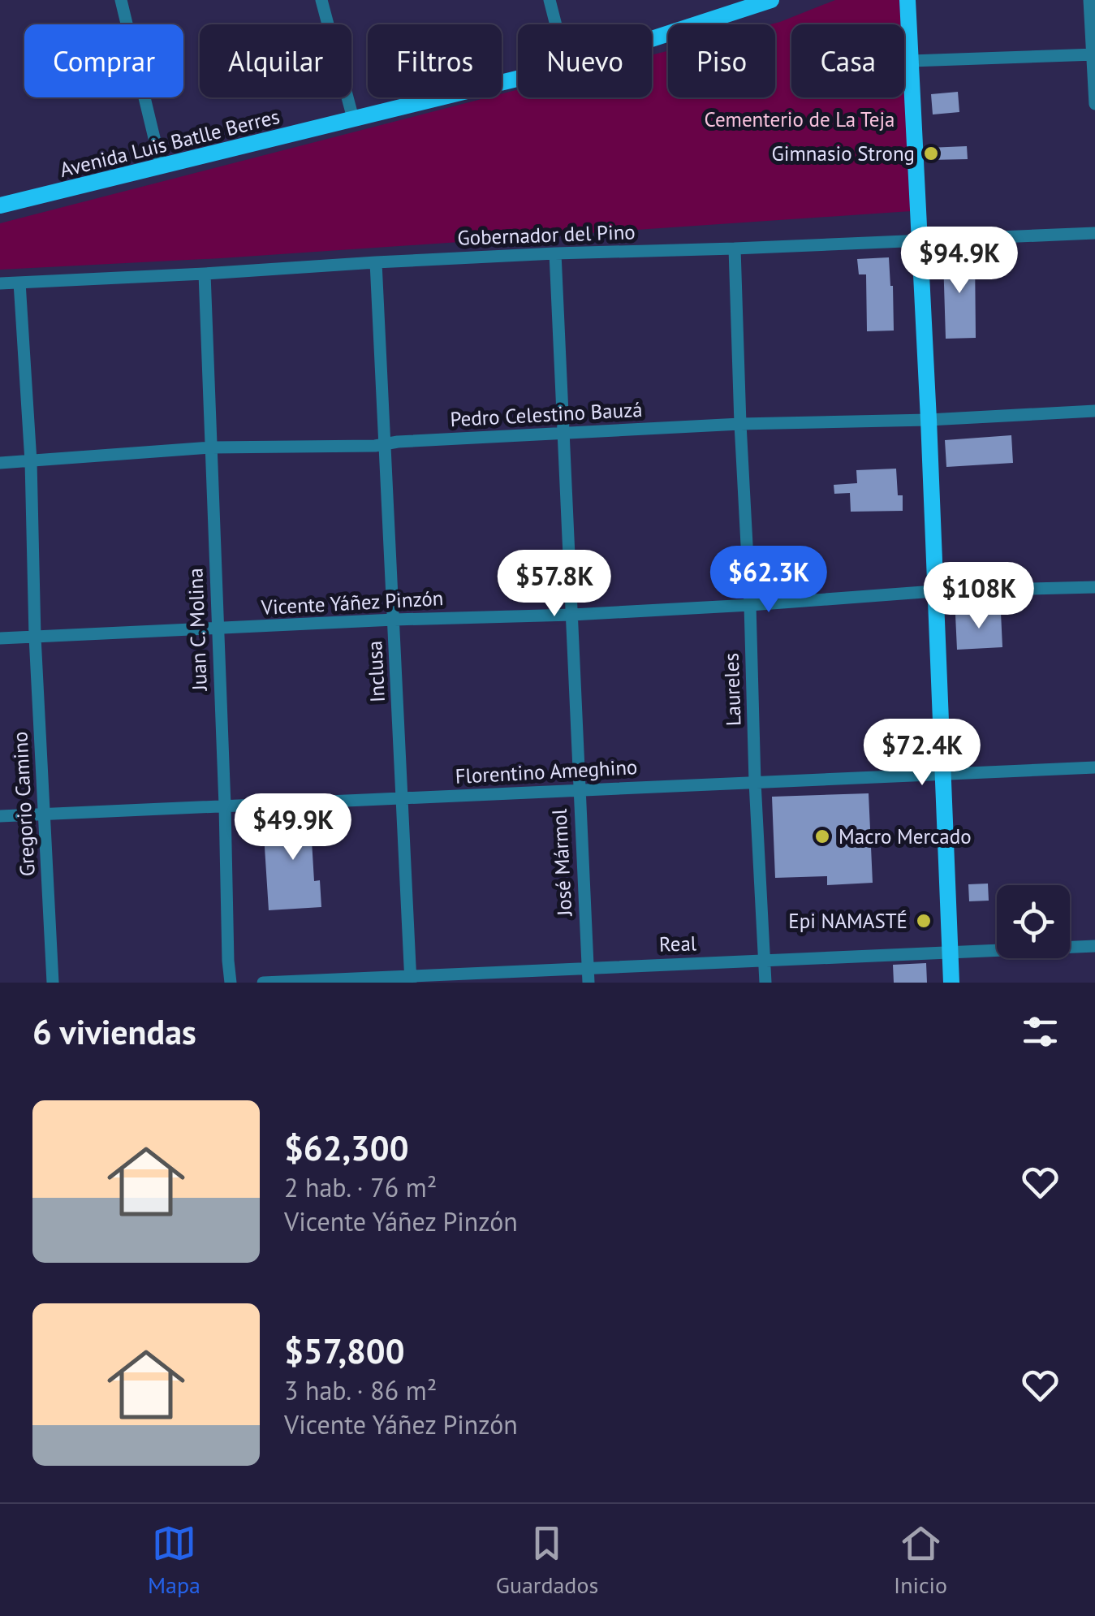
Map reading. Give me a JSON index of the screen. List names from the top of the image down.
{
  "streets": {
    "main road": ["Avenida Luis Batlle Berres"],
    "street": [
      "Gobernador del Pino",
      "Pedro Celestino Bauzá",
      "Vicente Yáñez Pinzón",
      "Juan C. Molina",
      "Inclusa",
      "Laureles",
      "Florentino Ameghino",
      "Gregorio Camino",
      "José Mármol",
      "Real"
    ]
  },
  "crossings": [
    ["Gobernador del Pino", "Juan C. Molina"],
    ["Gobernador del Pino", "Inclusa"],
    ["Gobernador del Pino", "Laureles"],
    ["Gobernador del Pino", "Gregorio Camino"],
    ["Gobernador del Pino", "José Mármol"],
    ["Pedro Celestino Bauzá", "Juan C. Molina"],
    ["Pedro Celestino Bauzá", "Inclusa"],
    ["Pedro Celestino Bauzá", "Laureles"],
    ["Pedro Celestino Bauzá", "Gregorio Camino"],
    ["Pedro Celestino Bauzá", "José Mármol"],
    ["Vicente Yáñez Pinzón", "Juan C. Molina"],
    ["Vicente Yáñez Pinzón", "Inclusa"],
    ["Vicente Yáñez Pinzón", "Laureles"],
    ["Vicente Yáñez Pinzón", "Gregorio Camino"],
    ["Vicente Yáñez Pinzón", "José Mármol"],
    ["Juan C. Molina", "Florentino Ameghino"],
    ["Inclusa", "Florentino Ameghino"],
    ["Inclusa", "Real"],
    ["Laureles", "Florentino Ameghino"],
    ["Laureles", "Real"],
    ["Florentino Ameghino", "Gregorio Camino"],
    ["Florentino Ameghino", "José Mármol"],
    ["José Mármol", "Real"]
  ],
  "parks": ["Cementerio de La Teja"],
  "places": ["Gimnasio Strong", "Macro Mercado", "Epi NAMASTÉ"],
  "page": {
    "chip": [
      "Comprar",
      "Alquilar",
      "Filtros",
      "Nuevo",
      "Piso",
      "Casa"
    ],
    "price": [
      "$94.9K",
      "$62.3K",
      "$57.8K",
      "$108K",
      "$72.4K",
      "$49.9K"
    ],
    "heading": "6 viviendas",
    "list": [
      {
        "name": "$62,300",
        "note": "2 hab. · 76 m² · Vicente Yáñez Pinzón"
      },
      {
        "name": "$57,800",
        "note": "3 hab. · 86 m² · Vicente Yáñez Pinzón"
      }
    ],
    "tabs": ["Mapa", "Guardados", "Inicio"]
  }
}
